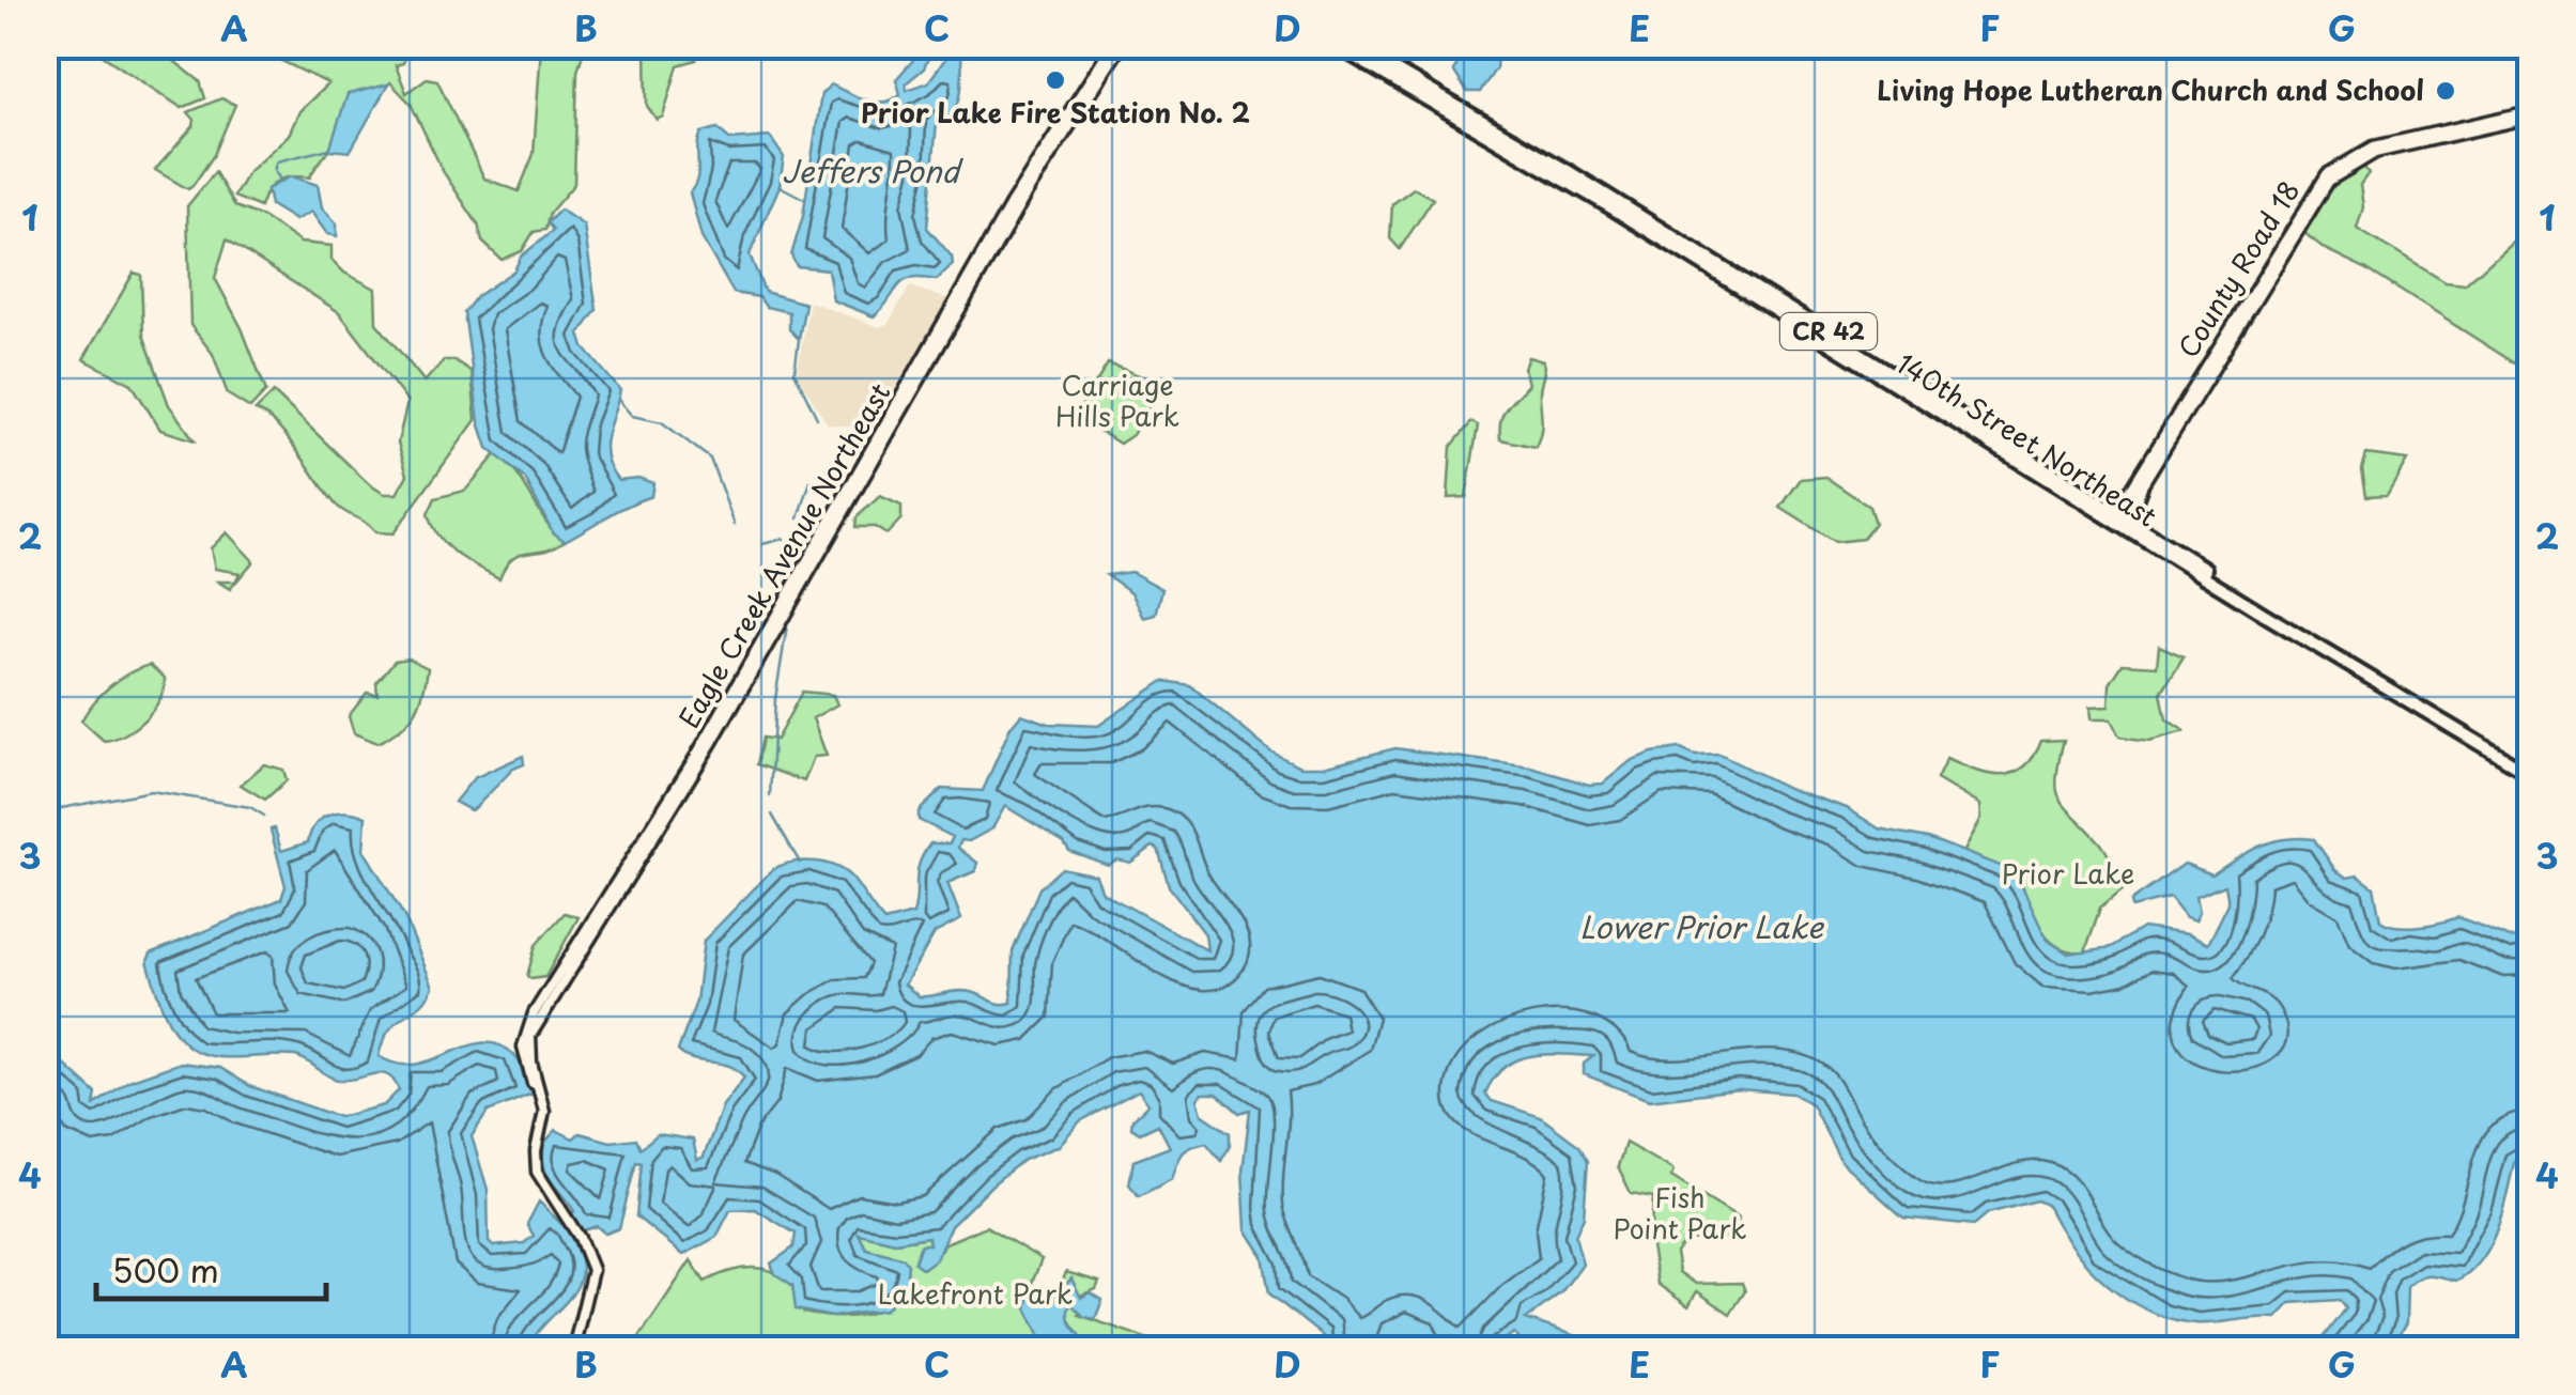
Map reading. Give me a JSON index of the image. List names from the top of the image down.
{
  "streets": {
    "highway": ["CR 42", "140th Street Northeast"],
    "main road": ["County Road 18", "Eagle Creek Avenue Northeast"]
  },
  "crossings": [
    ["County Road 18", "140th Street Northeast"]
  ],
  "water": ["Jeffers Pond", "Lower Prior Lake"],
  "parks": [
    "Carriage Hills Park",
    "Prior Lake",
    "Fish Point Park",
    "Lakefront Park"
  ],
  "places": ["Prior Lake Fire Station No. 2", "Living Hope Lutheran Church and School"],
  "scale_bar": "500 m",
  "grid": {
    "columns": [
      "A",
      "B",
      "C",
      "D",
      "E",
      "F",
      "G"
    ],
    "rows": [
      "1",
      "2",
      "3",
      "4"
    ]
  }
}
